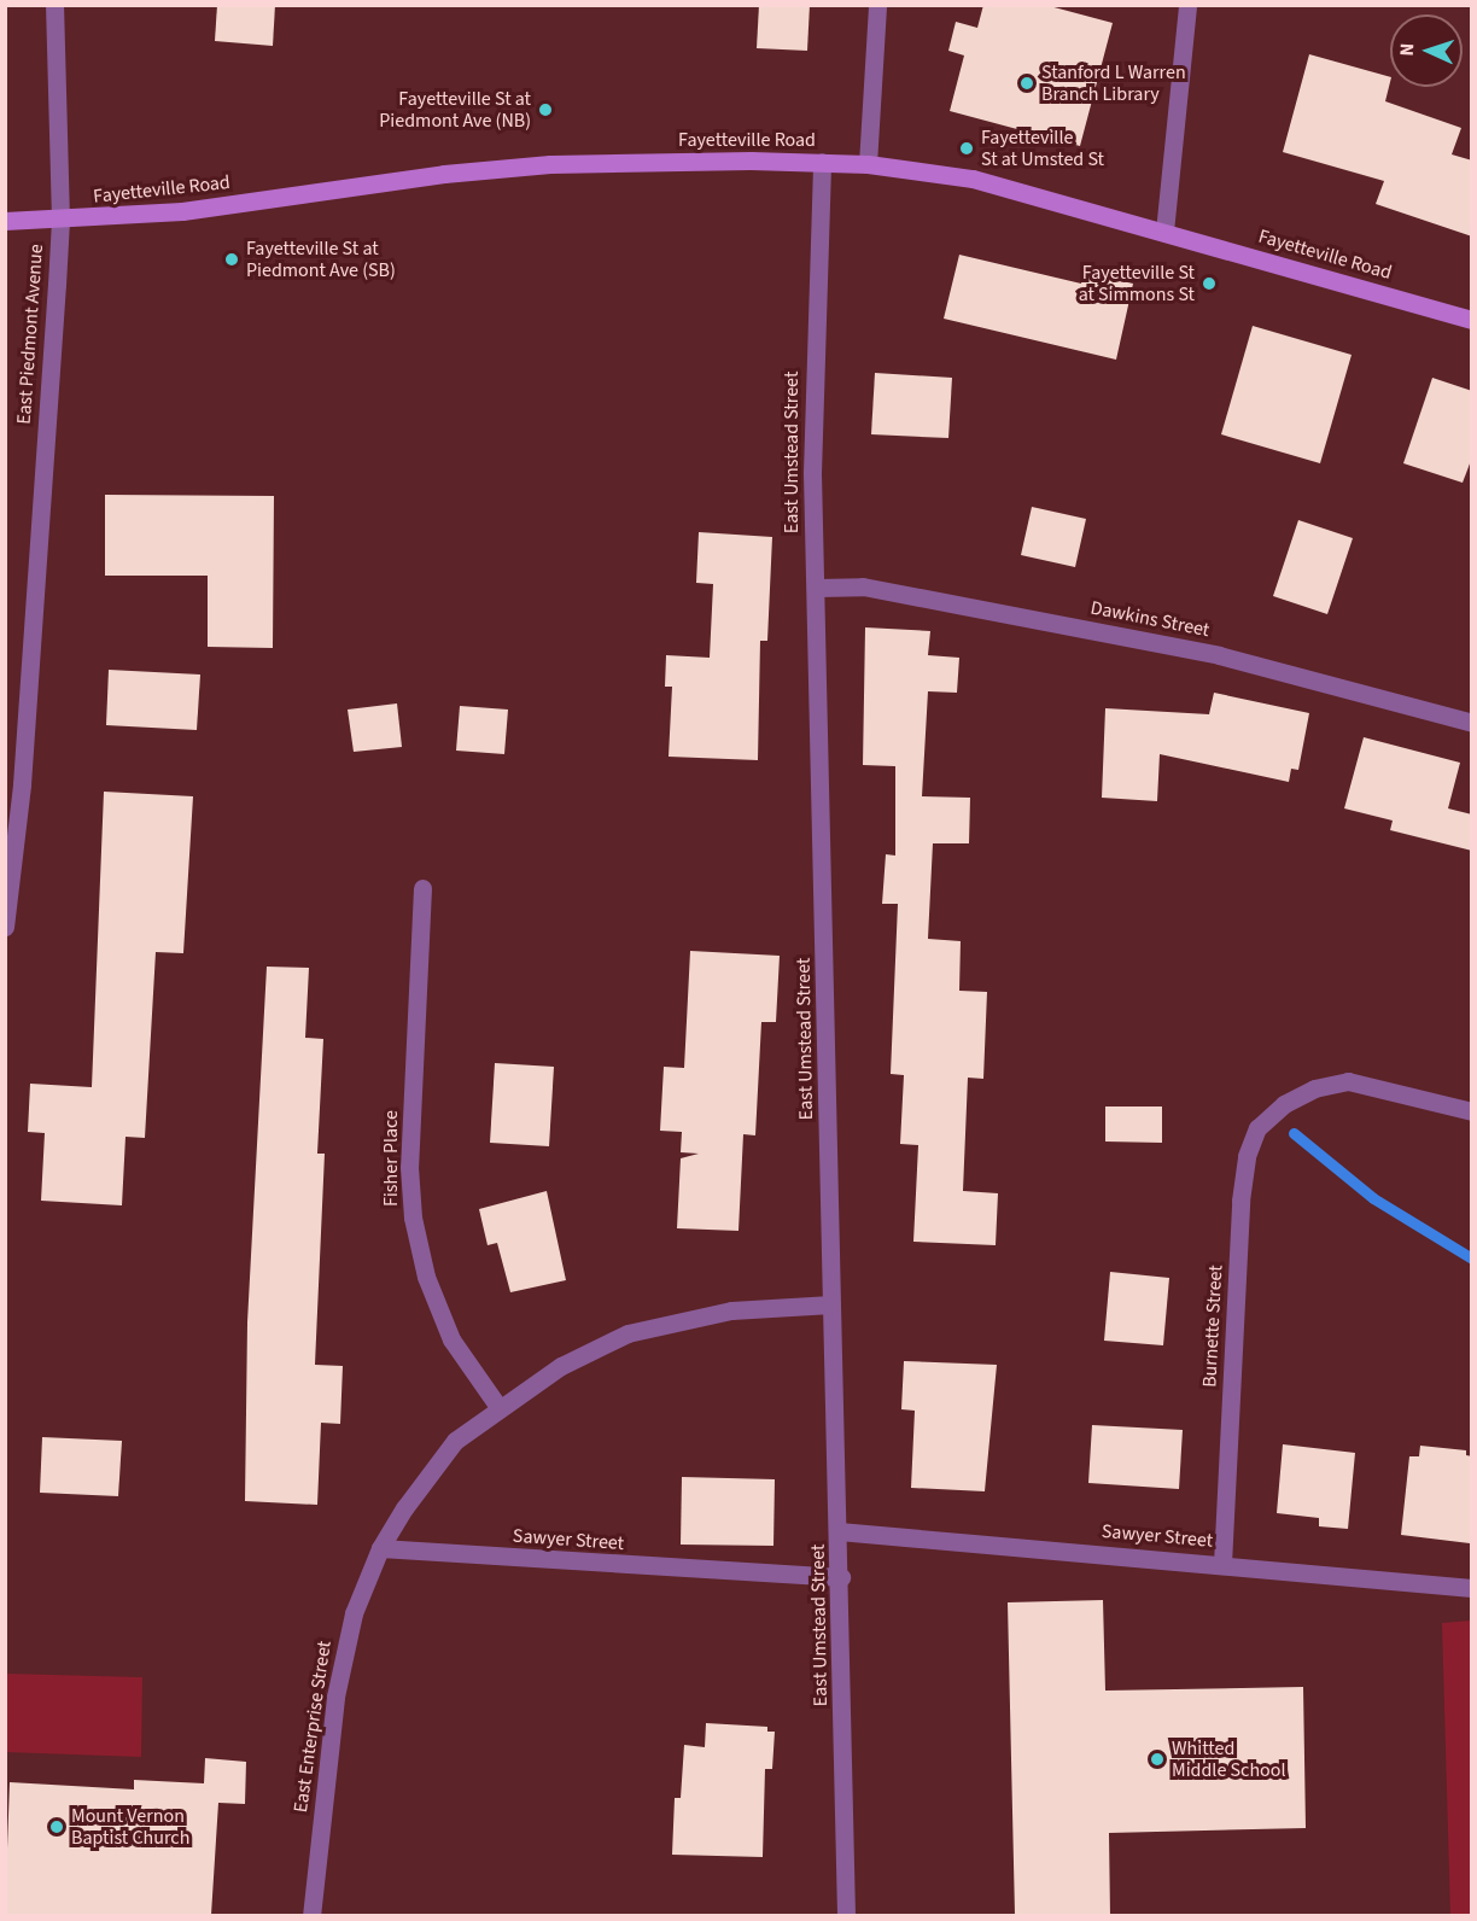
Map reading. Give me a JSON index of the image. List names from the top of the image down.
{
  "streets": {
    "main road": ["Fayetteville Road"],
    "street": [
      "East Piedmont Avenue",
      "East Umstead Street",
      "Dawkins Street",
      "Fisher Place",
      "Burnette Street",
      "Sawyer Street",
      "East Enterprise Street"
    ]
  },
  "crossings": [
    ["Fayetteville Road", "East Piedmont Avenue"],
    ["Fayetteville Road", "East Umstead Street"],
    ["East Umstead Street", "Dawkins Street"],
    ["East Umstead Street", "Sawyer Street"],
    ["East Umstead Street", "East Enterprise Street"],
    ["Fisher Place", "East Enterprise Street"],
    ["Burnette Street", "Sawyer Street"],
    ["Sawyer Street", "East Enterprise Street"]
  ],
  "places": [
    "Stanford L Warren Branch Library",
    "Fayetteville St at Piedmont Ave (NB)",
    "Fayetteville St at Umsted St",
    "Fayetteville St at Piedmont Ave (SB)",
    "Fayetteville St at Simmons St",
    "Whitted Middle School",
    "Mount Vernon Baptist Church"
  ],
  "north": "left"
}
